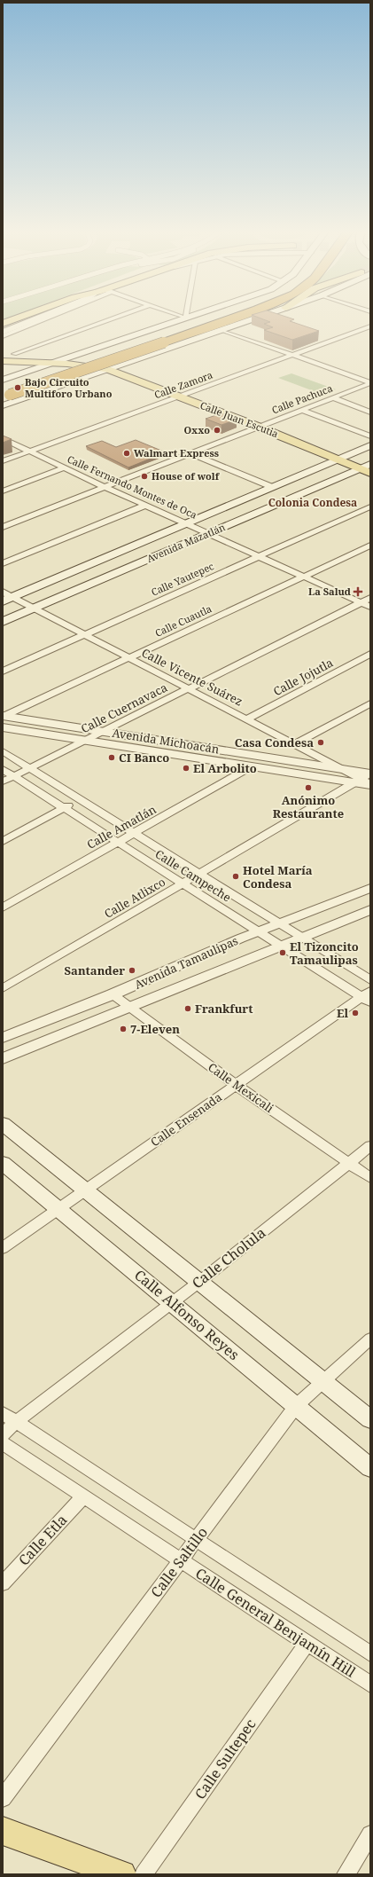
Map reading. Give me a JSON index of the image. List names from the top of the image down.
{
  "streets": {
    "main road": ["Calle Juan Escutia", "Avenida Mazatlán", "Calle Alfonso Reyes"],
    "street": [
      "Calle Zamora",
      "Calle Pachuca",
      "Calle Fernando Montes de Oca",
      "Calle Yautepec",
      "Calle Cuautla",
      "Calle Vicente Suárez",
      "Calle Jojutla",
      "Calle Cuernavaca",
      "Avenida Michoacán",
      "Calle Amatlán",
      "Calle Campeche",
      "Calle Atlixco",
      "Avenida Tamaulipas",
      "Calle Mexicali",
      "Calle Ensenada",
      "Calle Cholula",
      "Calle Etla",
      "Calle Saltillo",
      "Calle General Benjamín Hill",
      "Calle Sultepec"
    ]
  },
  "crossings": [
    ["Calle Zamora", "Calle Juan Escutia"],
    ["Calle Zamora", "Calle Fernando Montes de Oca"],
    ["Calle Pachuca", "Calle Juan Escutia"],
    ["Calle Pachuca", "Calle Fernando Montes de Oca"],
    ["Calle Juan Escutia", "Avenida Mazatlán"],
    ["Calle Fernando Montes de Oca", "Avenida Mazatlán"],
    ["Calle Fernando Montes de Oca", "Calle Yautepec"],
    ["Calle Fernando Montes de Oca", "Calle Cuautla"],
    ["Calle Fernando Montes de Oca", "Calle Cuernavaca"],
    ["Avenida Mazatlán", "Calle Vicente Suárez"],
    ["Calle Yautepec", "Calle Vicente Suárez"],
    ["Calle Cuautla", "Calle Vicente Suárez"],
    ["Calle Cuautla", "Avenida Michoacán"],
    ["Calle Vicente Suárez", "Calle Jojutla"],
    ["Calle Vicente Suárez", "Calle Cuernavaca"],
    ["Calle Vicente Suárez", "Avenida Michoacán"],
    ["Calle Cuernavaca", "Avenida Michoacán"],
    ["Calle Cuernavaca", "Calle Campeche"],
    ["Avenida Michoacán", "Calle Amatlán"],
    ["Avenida Michoacán", "Calle Atlixco"],
    ["Calle Amatlán", "Calle Campeche"],
    ["Calle Campeche", "Calle Atlixco"],
    ["Calle Campeche", "Avenida Tamaulipas"],
    ["Calle Campeche", "Calle Ensenada"],
    ["Avenida Tamaulipas", "Calle Mexicali"],
    ["Calle Mexicali", "Calle Ensenada"],
    ["Calle Mexicali", "Calle Cholula"],
    ["Calle Ensenada", "Calle Alfonso Reyes"],
    ["Calle Cholula", "Calle Alfonso Reyes"],
    ["Calle Alfonso Reyes", "Calle Saltillo"],
    ["Calle Etla", "Calle General Benjamín Hill"],
    ["Calle Saltillo", "Calle General Benjamín Hill"],
    ["Calle General Benjamín Hill", "Calle Sultepec"]
  ],
  "districts": ["Colonia Condesa"],
  "places": {
    "other": [
      "Bajo Circuito Multiforo Urbano",
      "Oxxo",
      "Walmart Express",
      "House of wolf",
      "Casa Condesa",
      "CI Banco",
      "El Arbolito",
      "Anónimo Restaurante",
      "Hotel María Condesa",
      "El Tizoncito Tamaulipas",
      "Santander",
      "Frankfurt",
      "El",
      "7-Eleven"
    ],
    "health": ["La Salud"]
  }
}
